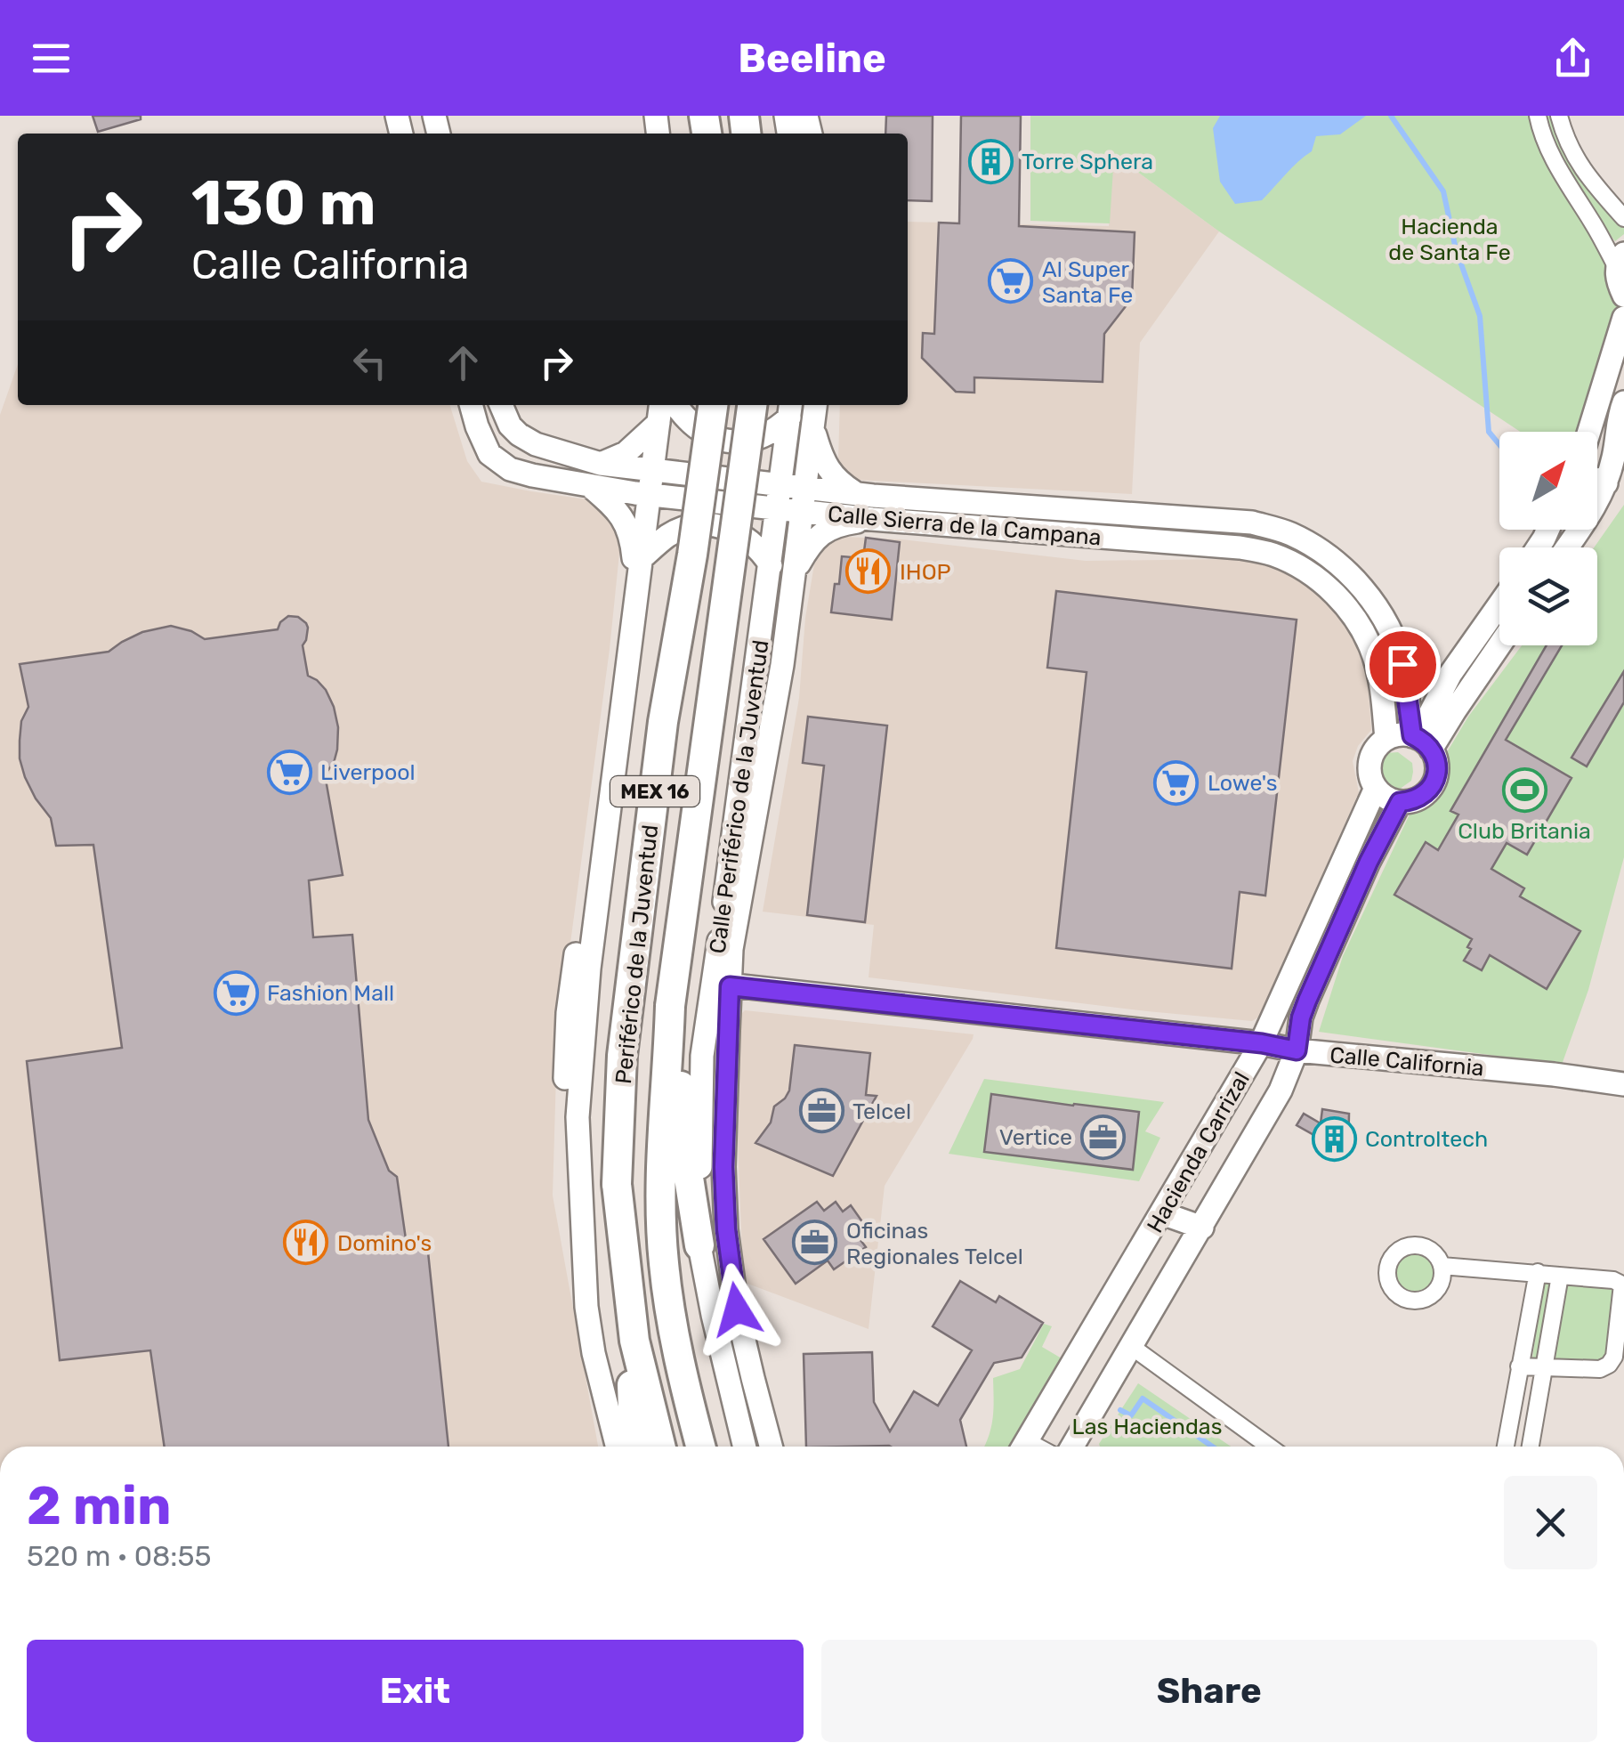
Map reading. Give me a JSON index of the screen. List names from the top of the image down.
{
  "streets": {
    "highway": ["MEX 16", "Periférico de la Juventud"],
    "street": [
      "Calle Sierra de la Campana",
      "Calle Periférico de la Juventud",
      "Calle California",
      "Hacienda Carrizal"
    ]
  },
  "crossings": [
    ["Calle Sierra de la Campana", "Calle Periférico de la Juventud"],
    ["Calle Sierra de la Campana", "Hacienda Carrizal"],
    ["Calle Periférico de la Juventud", "Calle California"],
    ["Calle California", "Hacienda Carrizal"]
  ],
  "parks": ["Hacienda de Santa Fe", "Las Haciendas"],
  "places": {
    "building": ["Torre Sphera", "Controltech"],
    "supermarket": [
      "Al Super Santa Fe",
      "Liverpool",
      "Lowe's",
      "Fashion Mall"
    ],
    "restaurant": ["IHOP", "Domino's"],
    "sports": ["Club Britania"],
    "office": ["Telcel", "Vertice", "Oficinas Regionales Telcel"]
  },
  "north": "top right",
  "page": {
    "header": "Beeline",
    "turn": ["130 m", "Calle California"],
    "heading": ["2 min", "520 m · 08:55"],
    "buttons": ["Exit", "Share"]
  }
}
